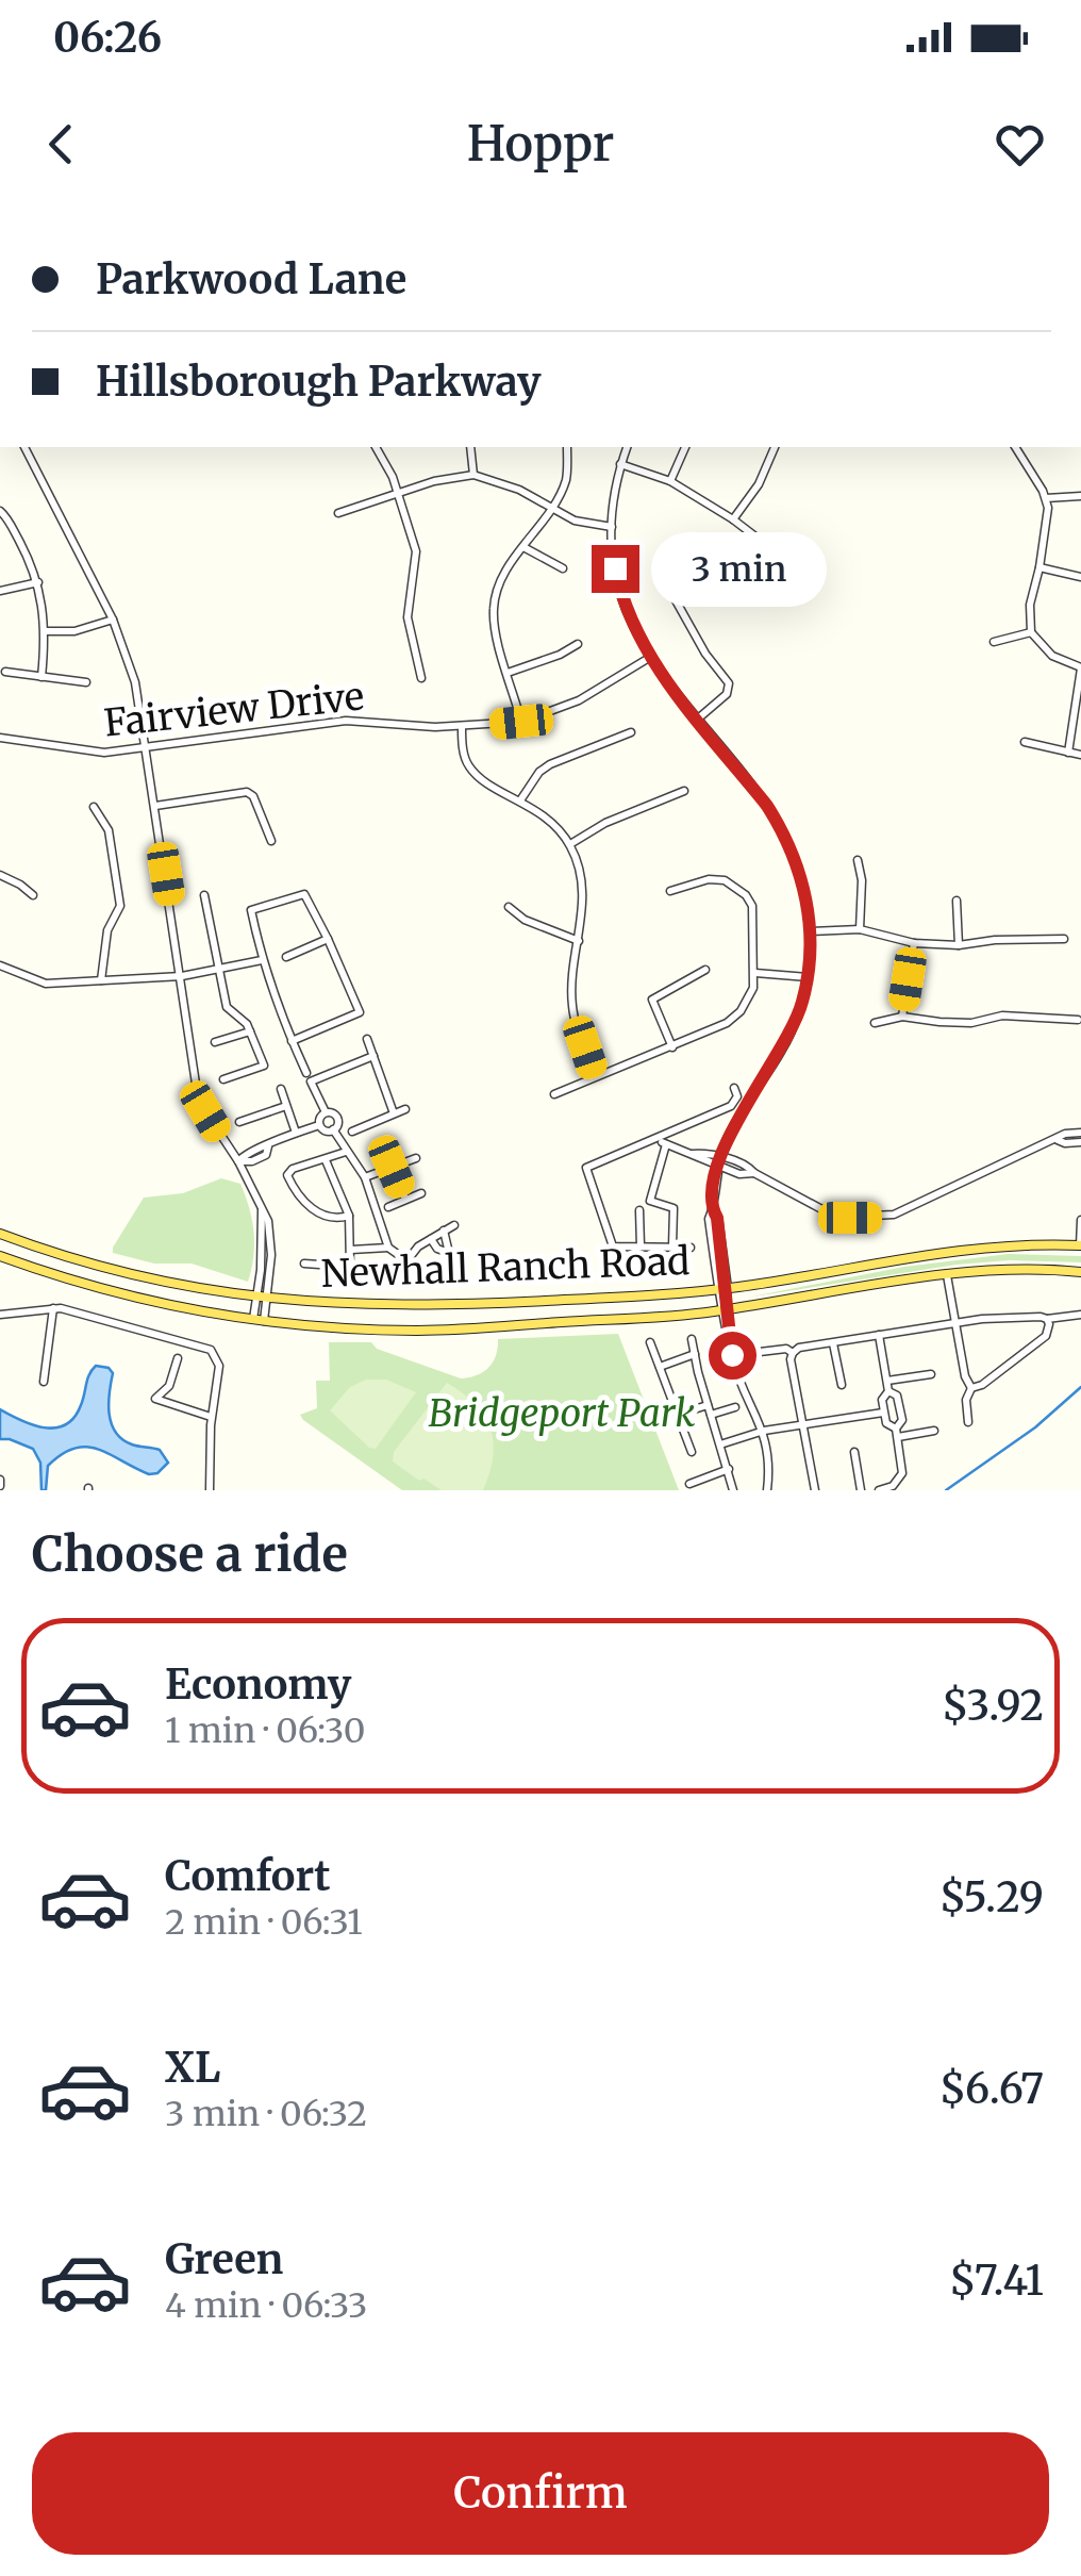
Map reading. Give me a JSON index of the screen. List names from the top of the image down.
{
  "streets": {
    "main road": ["Newhall Ranch Road"],
    "street": ["Fairview Drive"]
  },
  "parks": ["Bridgeport Park"],
  "page": {
    "status": "06:26",
    "header": "Hoppr",
    "banner": ["Parkwood Lane", "Hillsborough Parkway"],
    "bubble": "3 min",
    "heading": "Choose a ride",
    "list": [
      {
        "name": "Economy",
        "note": "1 min · 06:30",
        "value": "$3.92"
      },
      {
        "name": "Comfort",
        "note": "2 min · 06:31",
        "value": "$5.29"
      },
      {
        "name": "XL",
        "note": "3 min · 06:32",
        "value": "$6.67"
      },
      {
        "name": "Green",
        "note": "4 min · 06:33",
        "value": "$7.41"
      }
    ],
    "buttons": "Confirm"
  }
}
